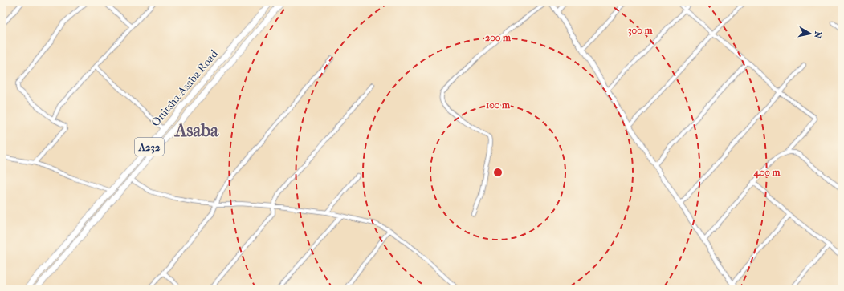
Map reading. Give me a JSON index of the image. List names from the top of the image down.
{
  "streets": {
    "highway": ["Onitsha-Asaba Road", "A232"]
  },
  "districts": ["Asaba"],
  "north": "right",
  "rings": [
    "300 m",
    "200 m",
    "100 m",
    "400 m"
  ]
}
